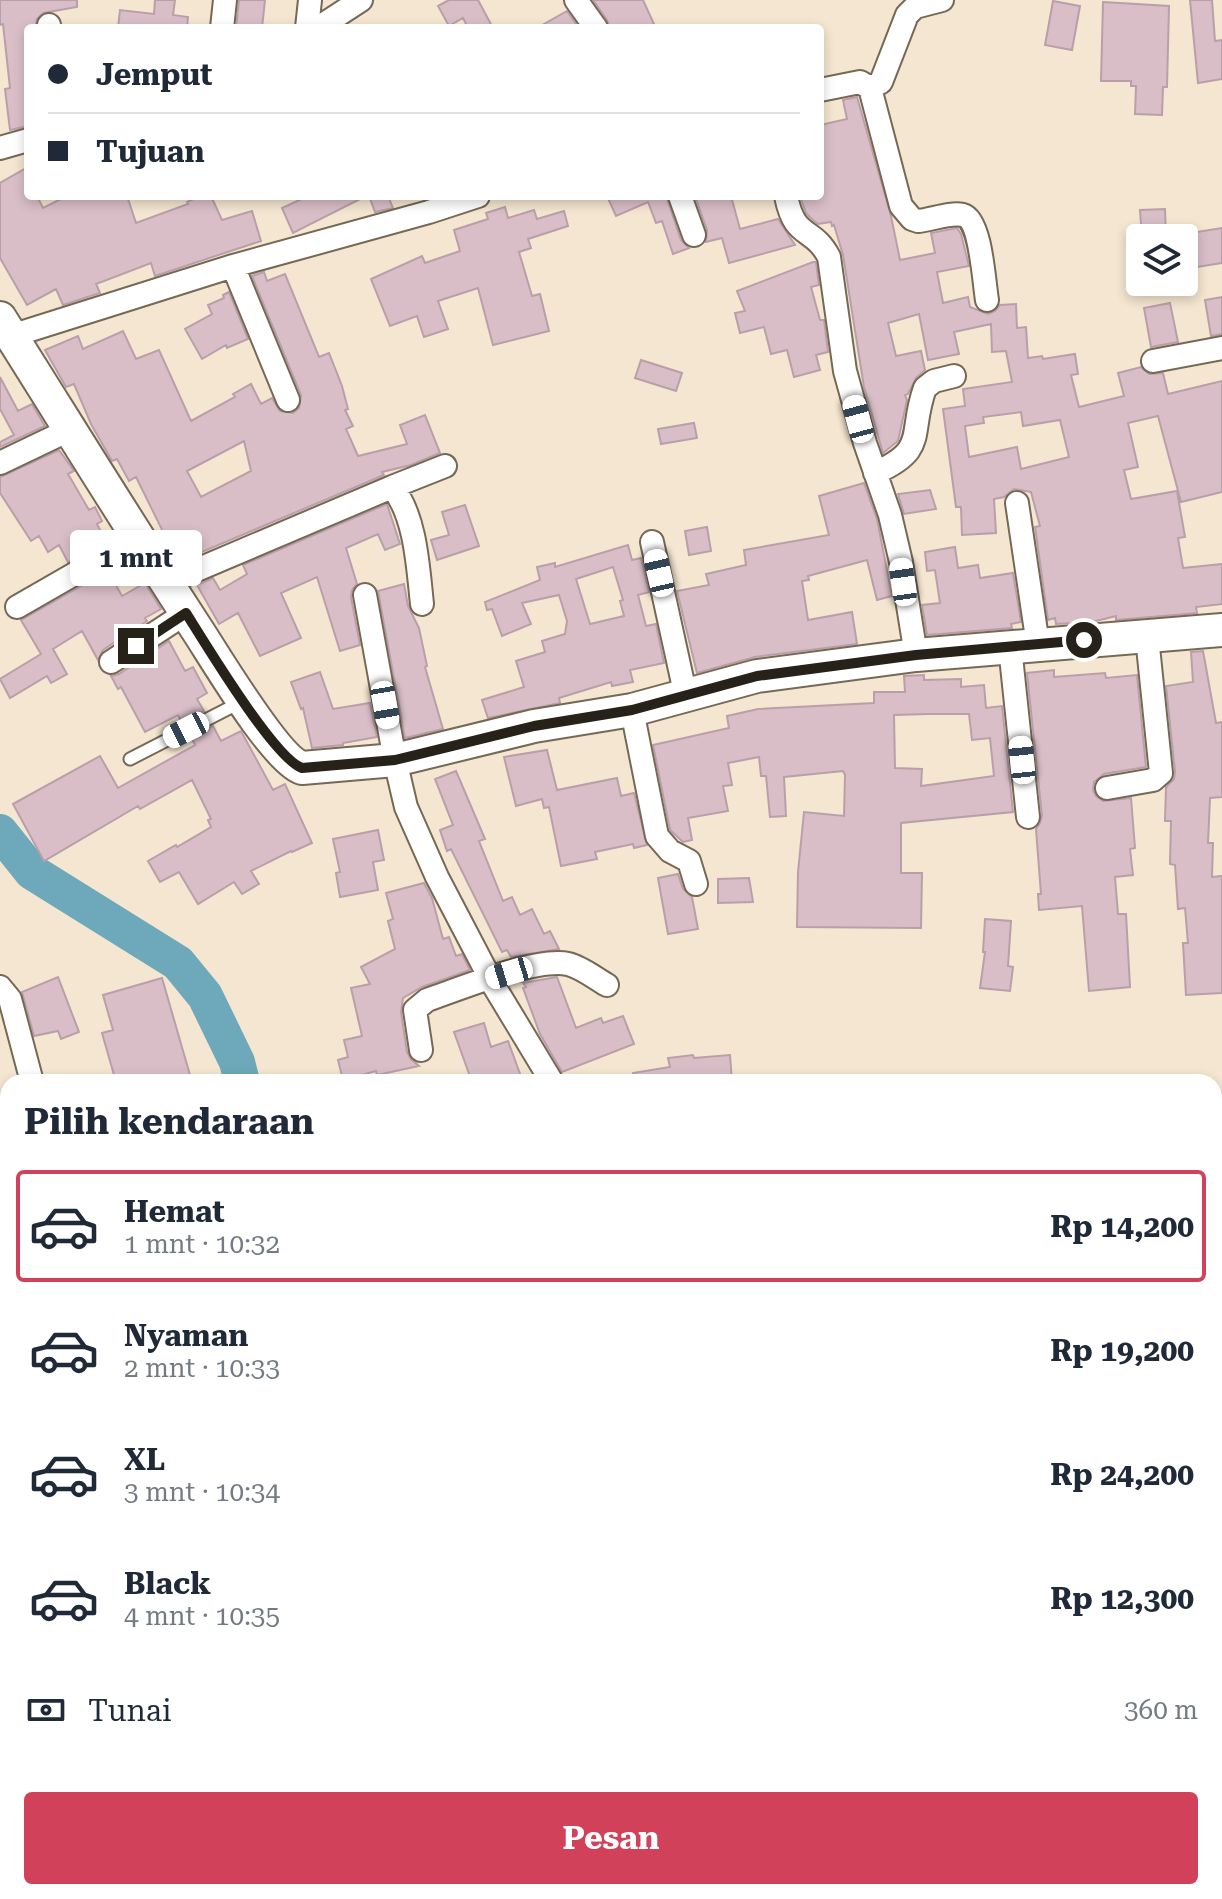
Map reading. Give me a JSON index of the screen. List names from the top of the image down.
{
  "page": {
    "banner": ["Jemput", "Tujuan"],
    "bubble": "1 mnt",
    "heading": "Pilih kendaraan",
    "list": [
      {
        "name": "Hemat",
        "note": "1 mnt · 10:32",
        "value": "Rp 14,200"
      },
      {
        "name": "Nyaman",
        "note": "2 mnt · 10:33",
        "value": "Rp 19,200"
      },
      {
        "name": "XL",
        "note": "3 mnt · 10:34",
        "value": "Rp 24,200"
      },
      {
        "name": "Black",
        "note": "4 mnt · 10:35",
        "value": "Rp 12,300"
      }
    ],
    "pay": ["Tunai", "360 m"],
    "buttons": "Pesan"
  }
}
